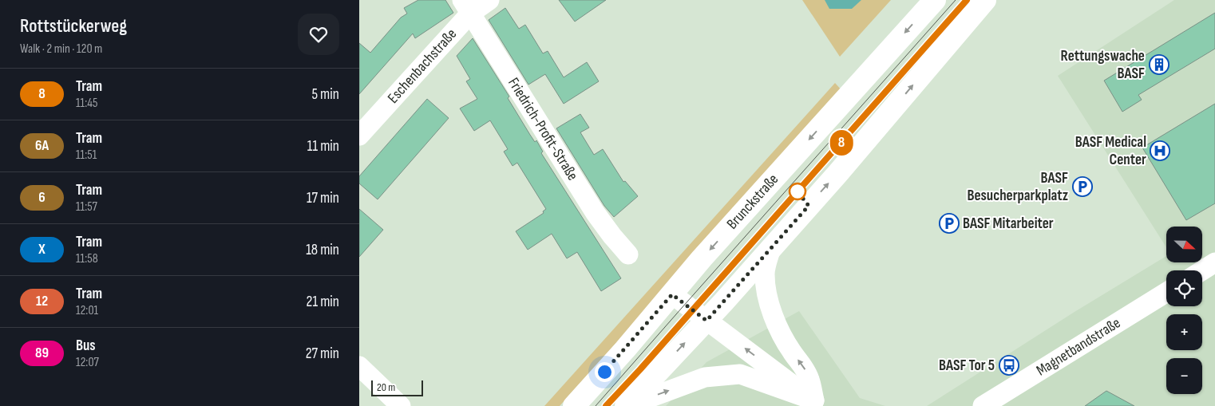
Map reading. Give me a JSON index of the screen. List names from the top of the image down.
{
  "streets": {
    "main road": ["Brunckstraße"],
    "street": ["Eschenbachstraße", "Friedrich-Profit-Straße", "Magnetbandstraße"]
  },
  "crossings": [
    ["Eschenbachstraße", "Friedrich-Profit-Straße"]
  ],
  "places": {
    "building": ["Rettungswache BASF"],
    "hospital": ["BASF Medical Center"],
    "parking": ["BASF Besucherparkplatz", "BASF Mitarbeiter"],
    "bus stop": ["BASF Tor 5"]
  },
  "lines": ["tram line 8"],
  "scale_bar": "20 m",
  "north": "right",
  "page": {
    "heading": ["Rottstückerweg", "Walk · 2 min · 120 m"],
    "on_map": "8",
    "list": [
      {
        "mark": "8",
        "name": "Tram",
        "note": "11:45",
        "value": "5 min"
      },
      {
        "mark": "6A",
        "name": "Tram",
        "note": "11:51",
        "value": "11 min"
      },
      {
        "mark": "6",
        "name": "Tram",
        "note": "11:57",
        "value": "17 min"
      },
      {
        "mark": "X",
        "name": "Tram",
        "note": "11:58",
        "value": "18 min"
      },
      {
        "mark": "12",
        "name": "Tram",
        "note": "12:01",
        "value": "21 min"
      },
      {
        "mark": "89",
        "name": "Bus",
        "note": "12:07",
        "value": "27 min"
      }
    ],
    "map_buttons": ["+", "−"],
    "scale": "20 m"
  }
}
